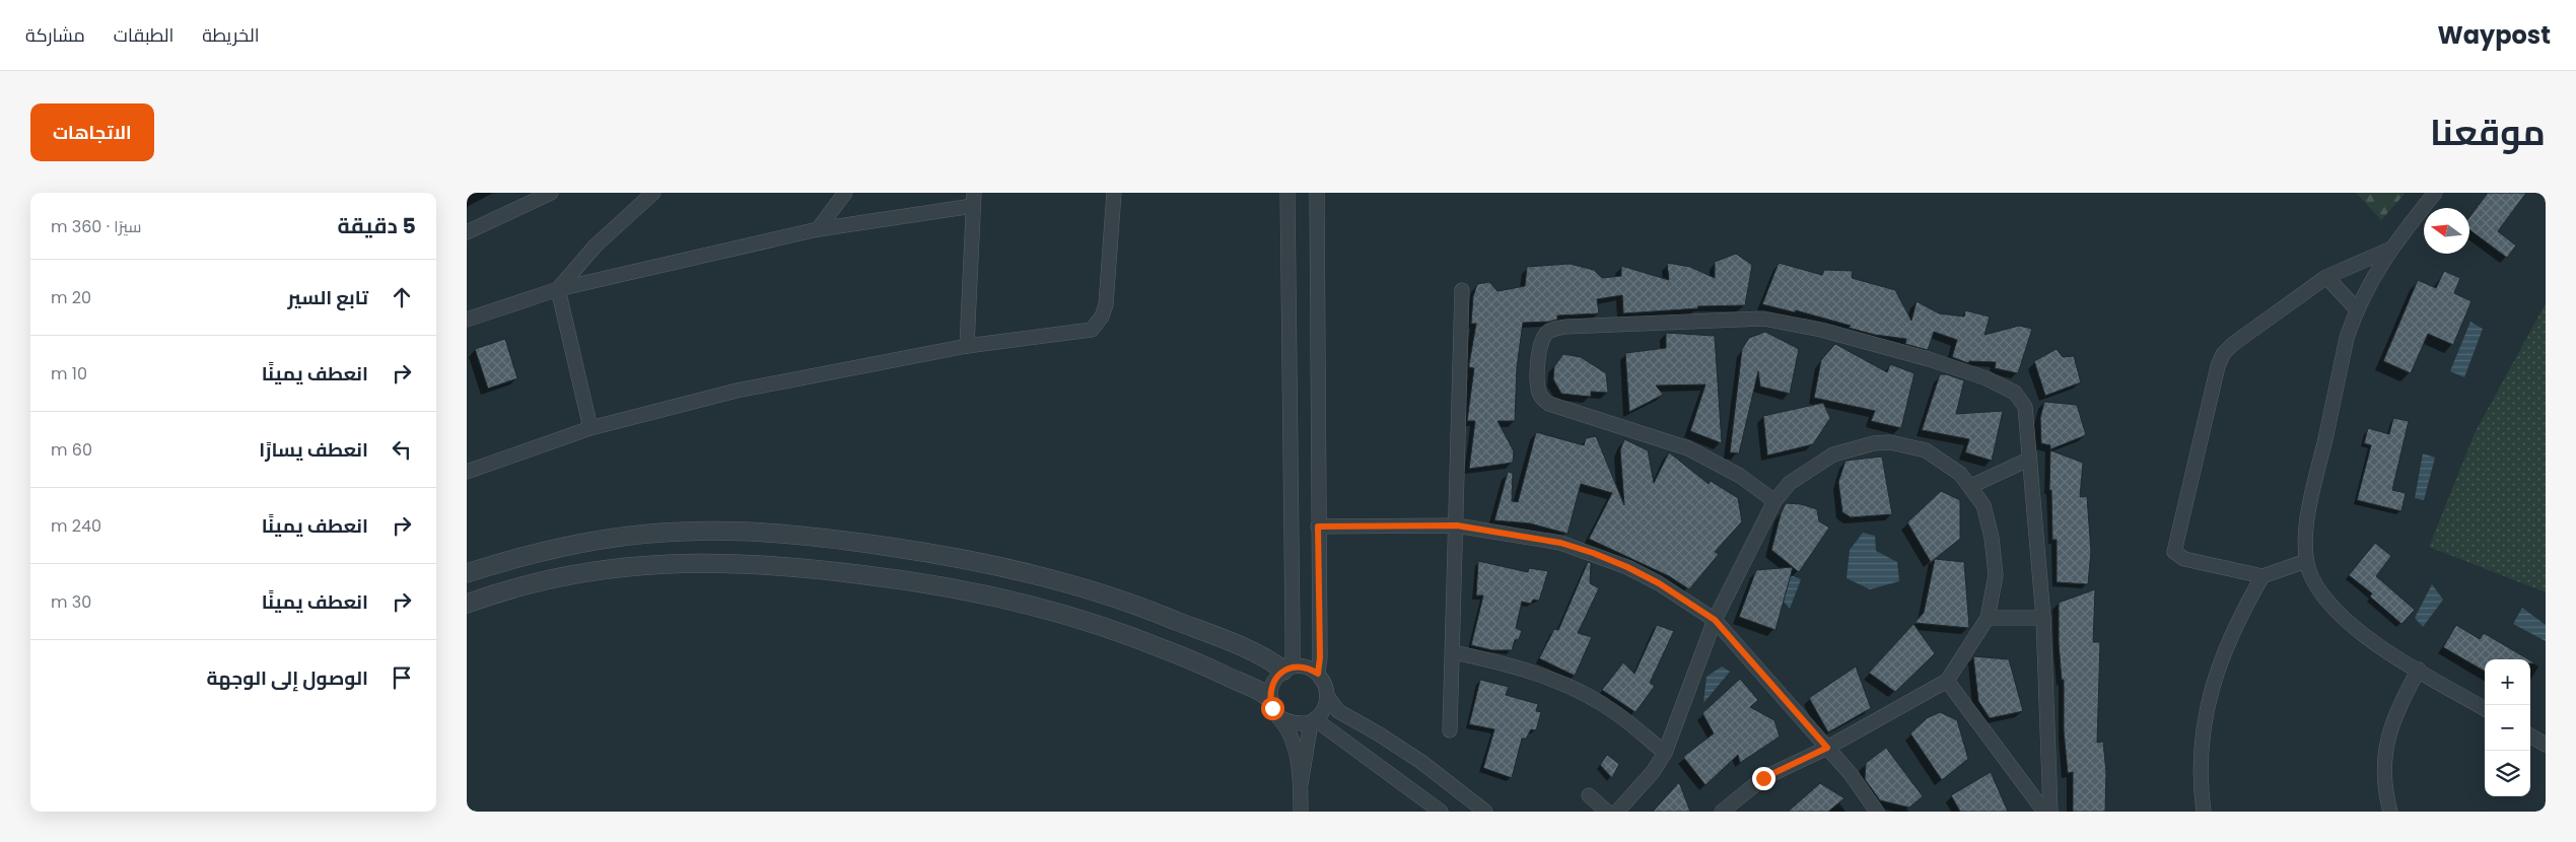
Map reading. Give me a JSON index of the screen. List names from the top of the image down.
{
  "north": "left",
  "page": {
    "header": "Waypost",
    "nav": ["الخريطة", "الطبقات", "مشاركة"],
    "title": "موقعنا",
    "buttons": "الاتجاهات",
    "heading": ["5 دقيقة", "سيرًا · 360 m"],
    "list": [
      ["تابع السير", "20 m"],
      ["انعطف يمينًا", "10 m"],
      ["انعطف يسارًا", "60 m"],
      ["انعطف يمينًا", "240 m"],
      ["انعطف يمينًا", "30 m"],
      "الوصول إلى الوجهة"
    ],
    "map_buttons": ["+", "−"]
  }
}
